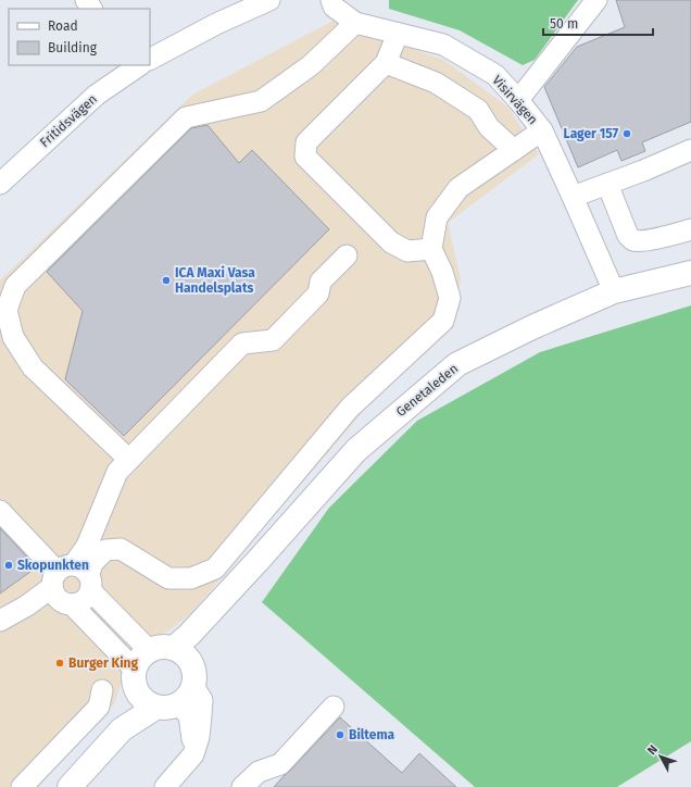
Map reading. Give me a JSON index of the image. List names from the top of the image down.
{
  "streets": {
    "main road": ["Genetaleden"],
    "street": ["Visirvägen", "Fritidsvägen"]
  },
  "crossings": [
    ["Visirvägen", "Genetaleden"]
  ],
  "places": [
    "Lager 157",
    "ICA Maxi Vasa Handelsplats",
    "Skopunkten",
    "Burger King",
    "Biltema"
  ],
  "legend": ["Road", "Building"],
  "scale_bar": "50 m",
  "north": "top left"
}
